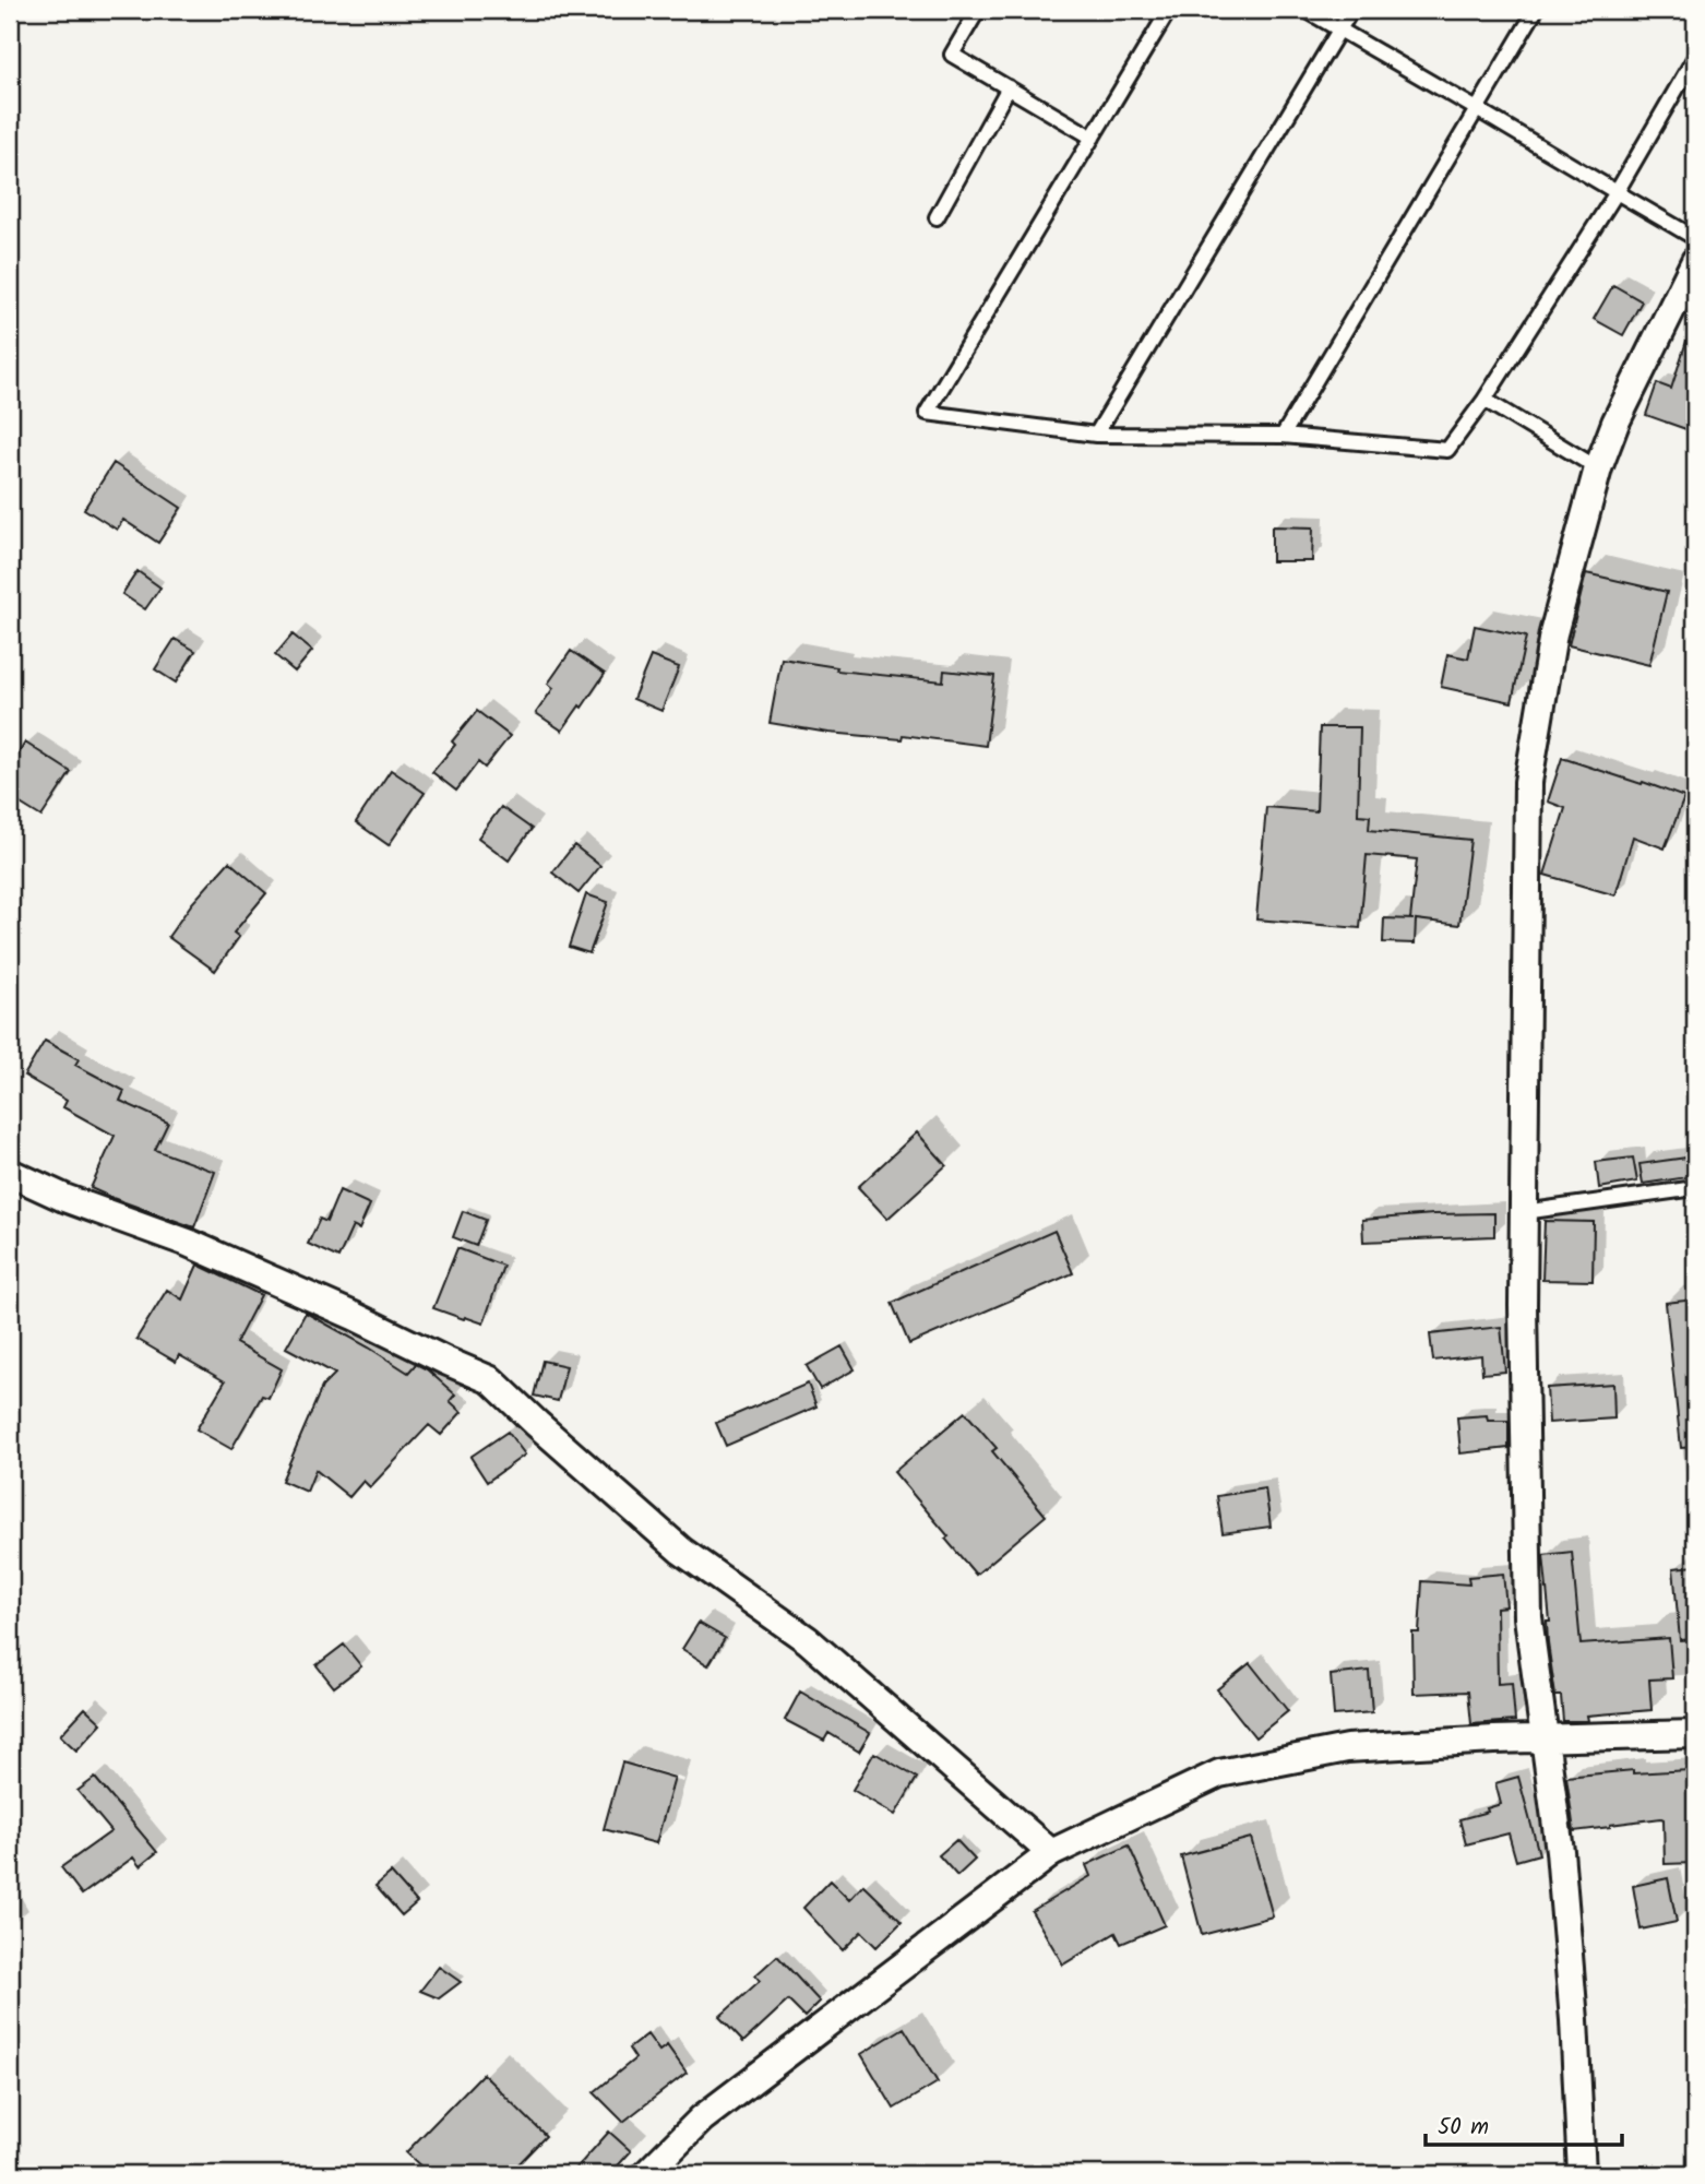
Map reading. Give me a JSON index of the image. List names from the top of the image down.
{
  "scale_bar": "50 m"
}
